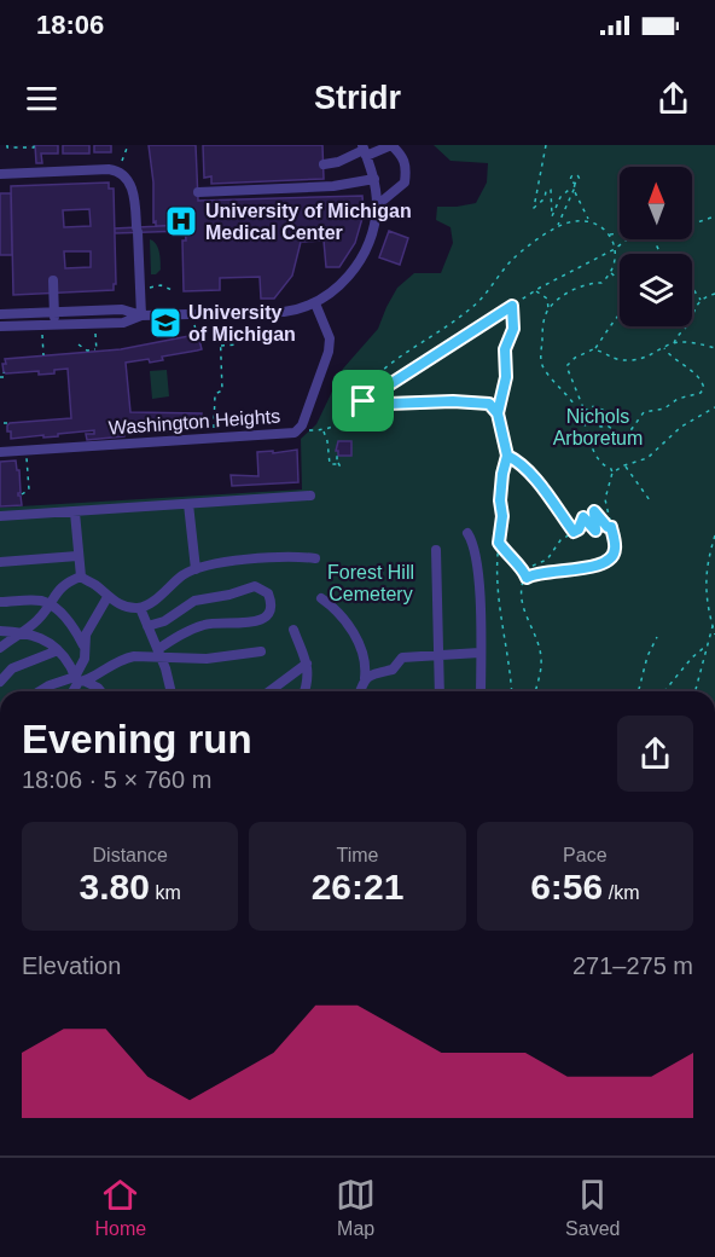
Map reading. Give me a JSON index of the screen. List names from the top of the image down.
{
  "streets": {
    "street": ["Washington Heights"]
  },
  "parks": ["Nichols Arboretum", "Forest Hill Cemetery"],
  "places": {
    "hospital": ["University of Michigan Medical Center"],
    "school or university": ["University of Michigan"]
  },
  "north": "top",
  "page": {
    "status": "18:06",
    "header": "Stridr",
    "heading": ["Evening run", "18:06 · 5 × 760 m"],
    "stats": [
      ["Distance", "3.80 km"],
      ["Time", "26:21"],
      ["Pace", "6:56 /km"]
    ],
    "chart": ["Elevation", "271–275 m"],
    "tabs": ["Home", "Map", "Saved"]
  }
}
